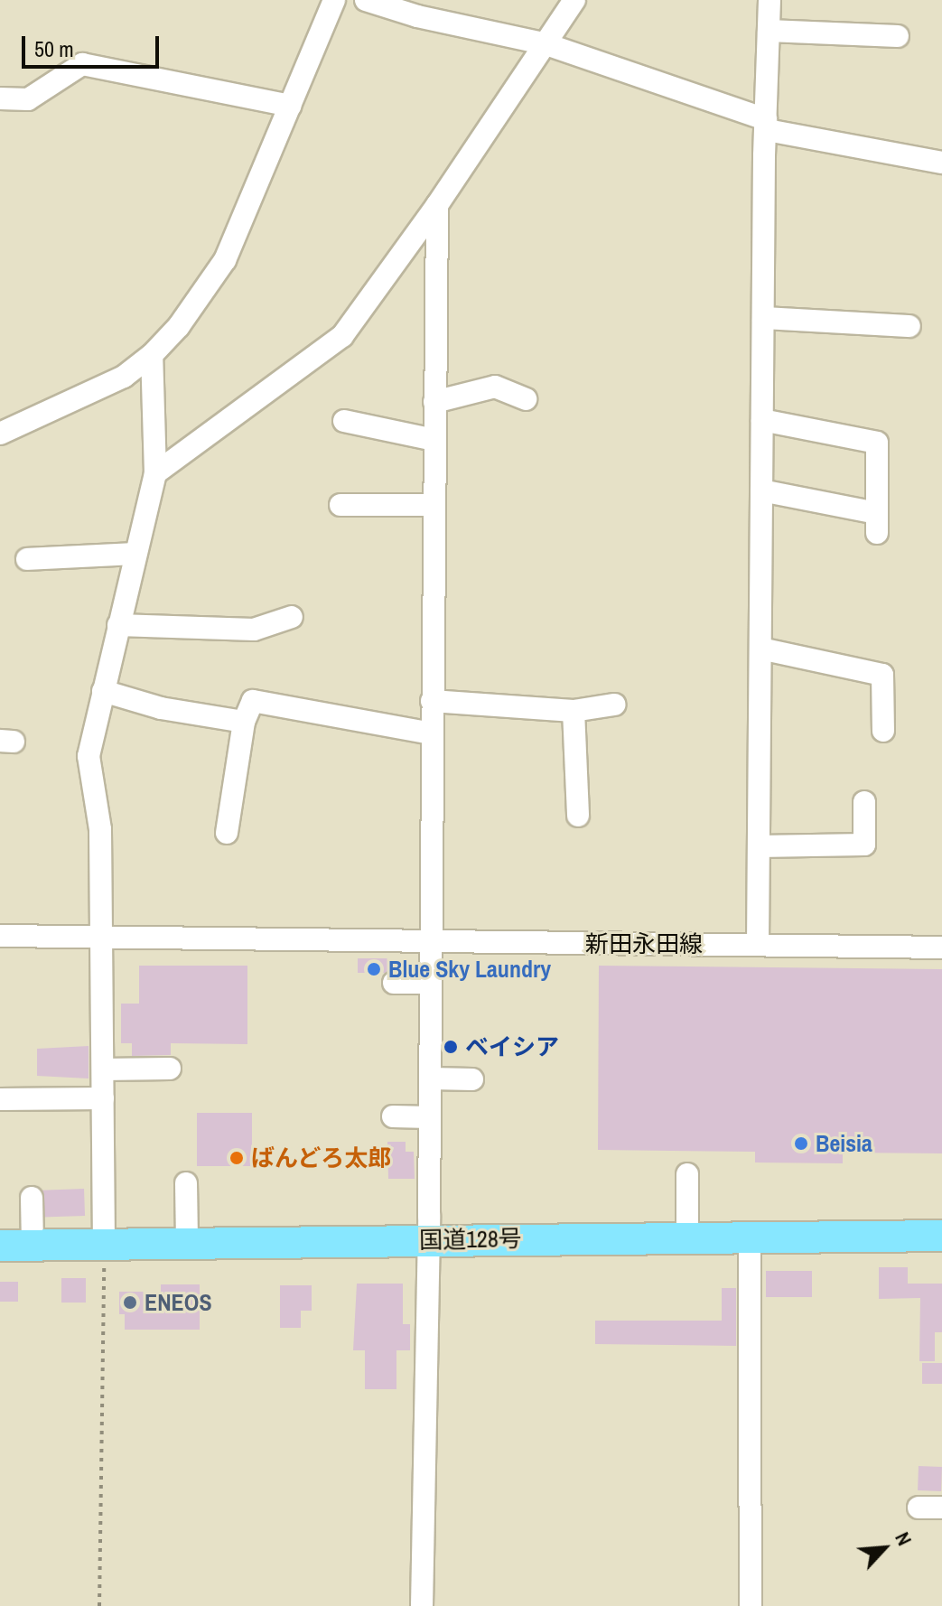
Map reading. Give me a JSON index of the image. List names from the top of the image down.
{
  "streets": {
    "highway": ["国道128号"],
    "street": ["新田永田線"]
  },
  "places": [
    "Blue Sky Laundry",
    "ベイシア",
    "Beisia",
    "ばんどろ太郎",
    "ENEOS"
  ],
  "scale_bar": "50 m",
  "north": "top right"
}
